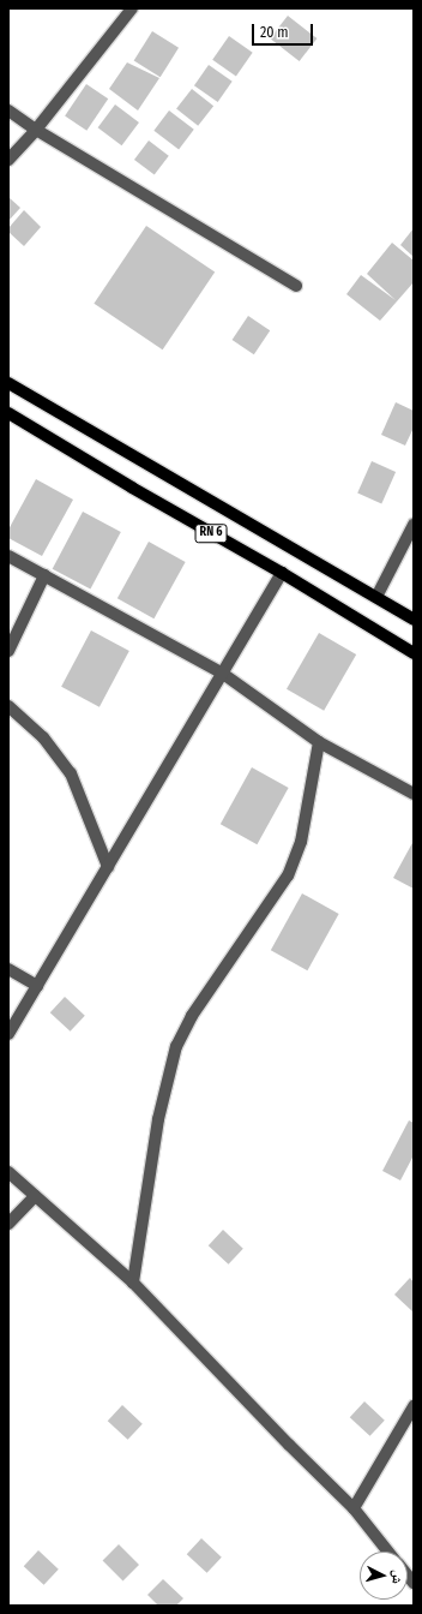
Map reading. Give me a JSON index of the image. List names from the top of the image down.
{
  "streets": {
    "main road": ["RN 6"]
  },
  "scale_bar": "20 m",
  "north": "right"
}
